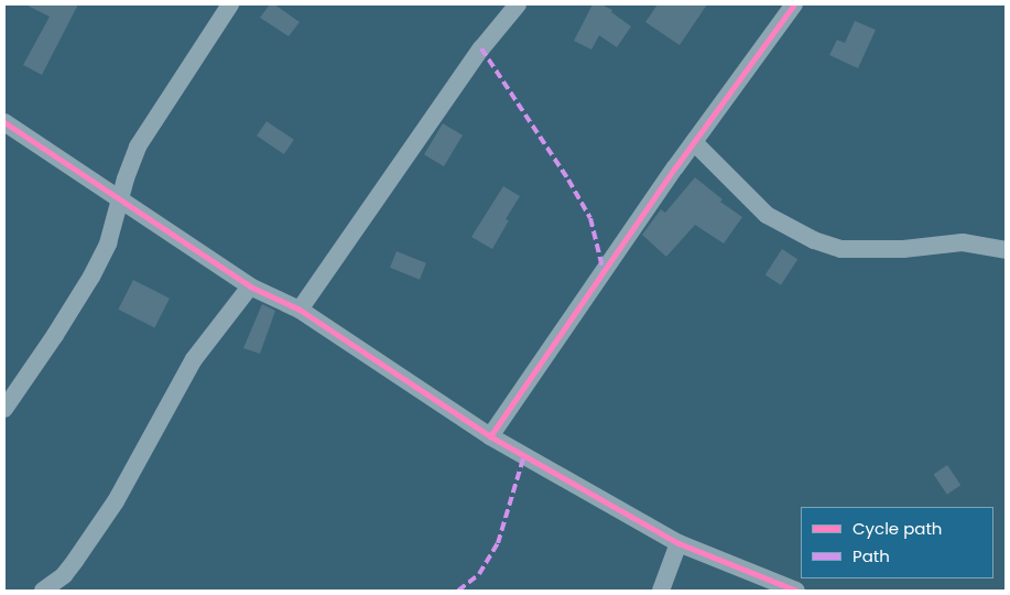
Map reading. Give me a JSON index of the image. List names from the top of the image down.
{
  "legend": ["Cycle path", "Path"]
}
